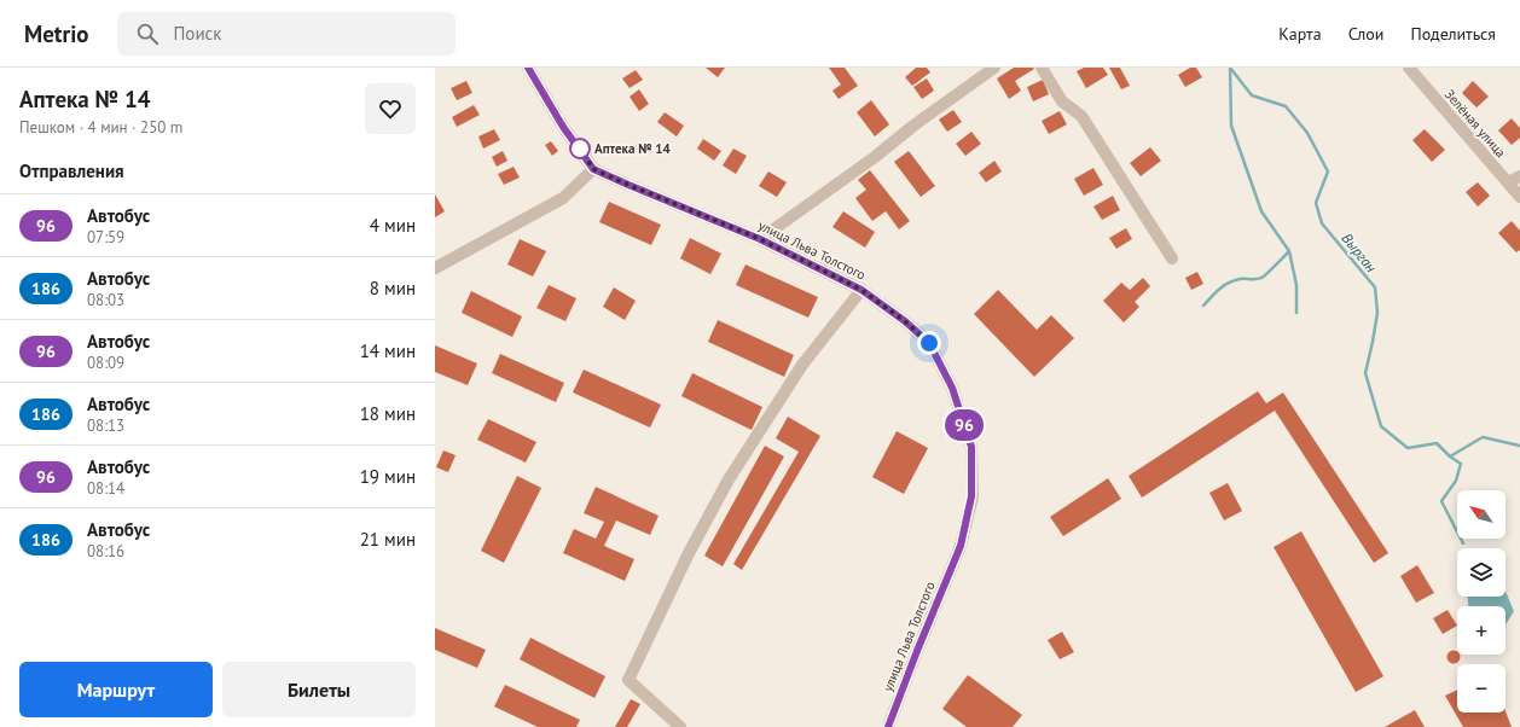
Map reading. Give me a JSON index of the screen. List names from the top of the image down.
{
  "streets": {
    "street": ["Зелёная улица", "улица Льва Толстого"]
  },
  "water": ["Вырган"],
  "places": ["Аптека № 14"],
  "lines": ["bus line 96"],
  "north": "top left",
  "page": {
    "header": "Metrio",
    "search": "Поиск",
    "nav": ["Карта", "Слои", "Поделиться"],
    "heading": [
      ["Аптека № 14", "Пешком · 4 мин · 250 m"],
      "Отправления"
    ],
    "on_map": "96",
    "list": [
      {
        "mark": "96",
        "name": "Автобус",
        "note": "07:59",
        "value": "4 мин"
      },
      {
        "mark": "186",
        "name": "Автобус",
        "note": "08:03",
        "value": "8 мин"
      },
      {
        "mark": "96",
        "name": "Автобус",
        "note": "08:09",
        "value": "14 мин"
      },
      {
        "mark": "186",
        "name": "Автобус",
        "note": "08:13",
        "value": "18 мин"
      },
      {
        "mark": "96",
        "name": "Автобус",
        "note": "08:14",
        "value": "19 мин"
      },
      {
        "mark": "186",
        "name": "Автобус",
        "note": "08:16",
        "value": "21 мин"
      }
    ],
    "map_buttons": ["+", "−"],
    "buttons": ["Маршрут", "Билеты"]
  }
}
